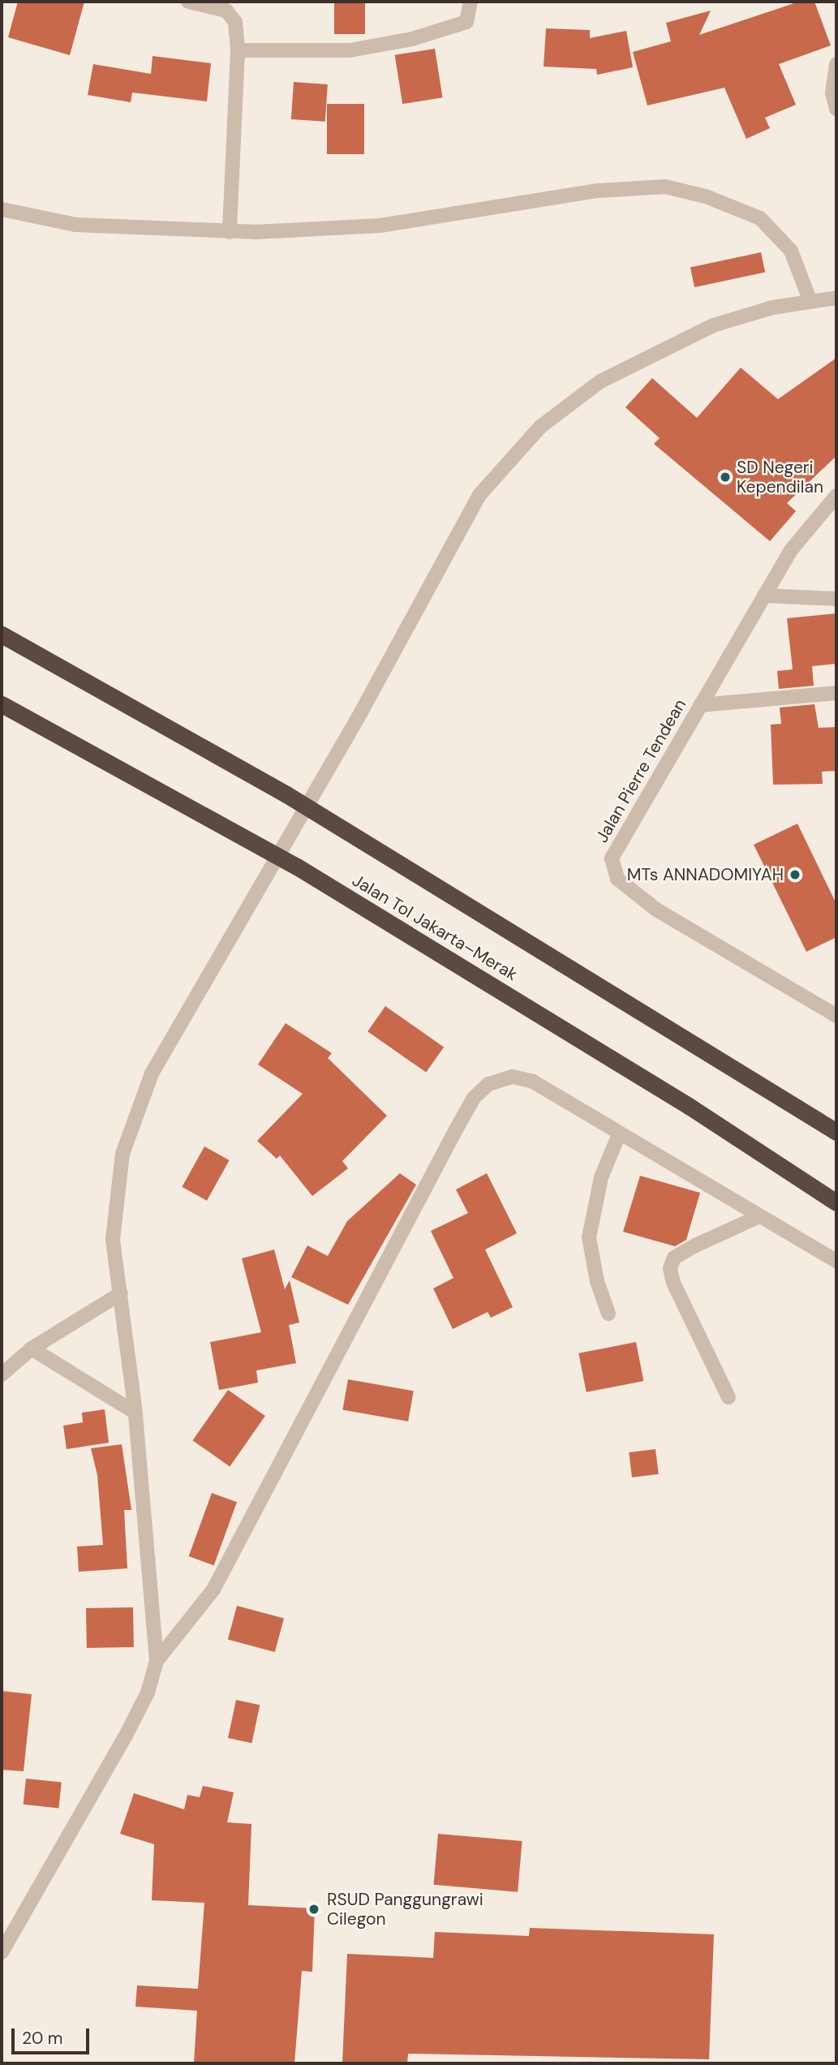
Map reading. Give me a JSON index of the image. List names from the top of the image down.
{
  "streets": {
    "highway": ["Jalan Tol Jakarta–Merak"],
    "street": ["Jalan Pierre Tendean"]
  },
  "places": ["SD Negeri Kependilan", "MTs ANNADOMIYAH", "RSUD Panggungrawi Cilegon"],
  "scale_bar": "20 m"
}
